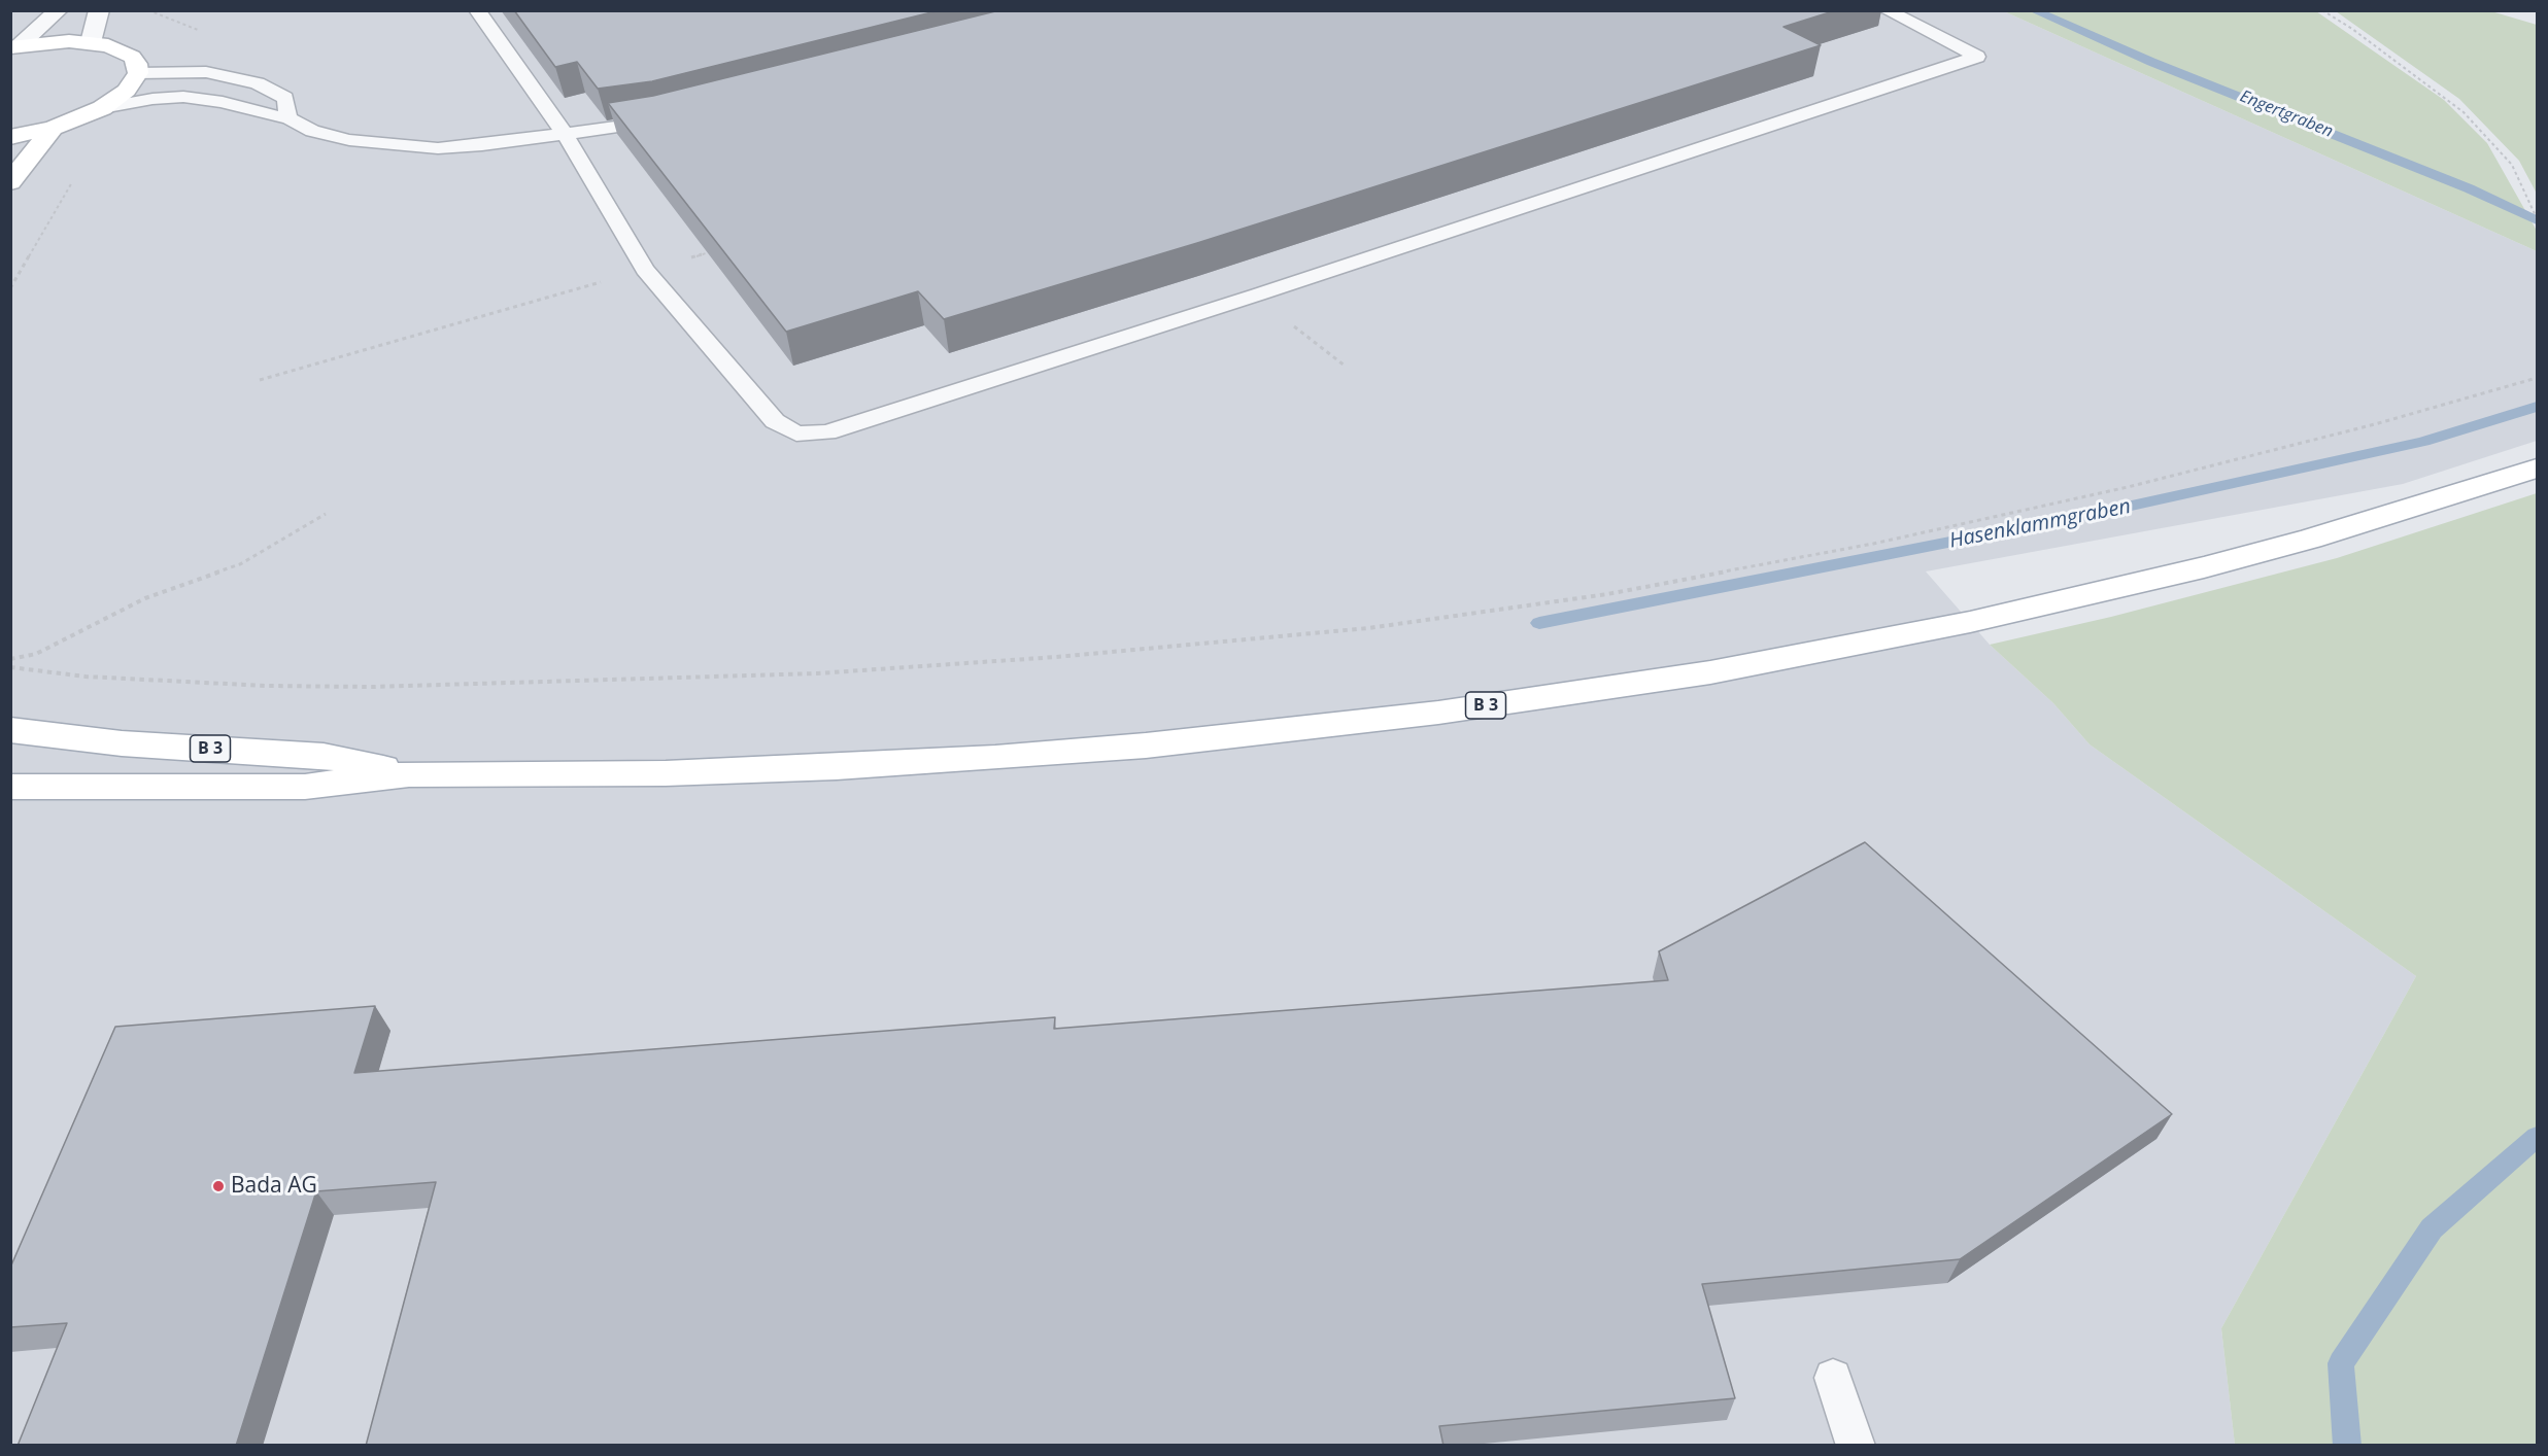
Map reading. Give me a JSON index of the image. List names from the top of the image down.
{
  "streets": {
    "main road": ["B 3"]
  },
  "water": ["Engertgraben", "Hasenklammgraben"],
  "places": ["Bada AG"]
}
